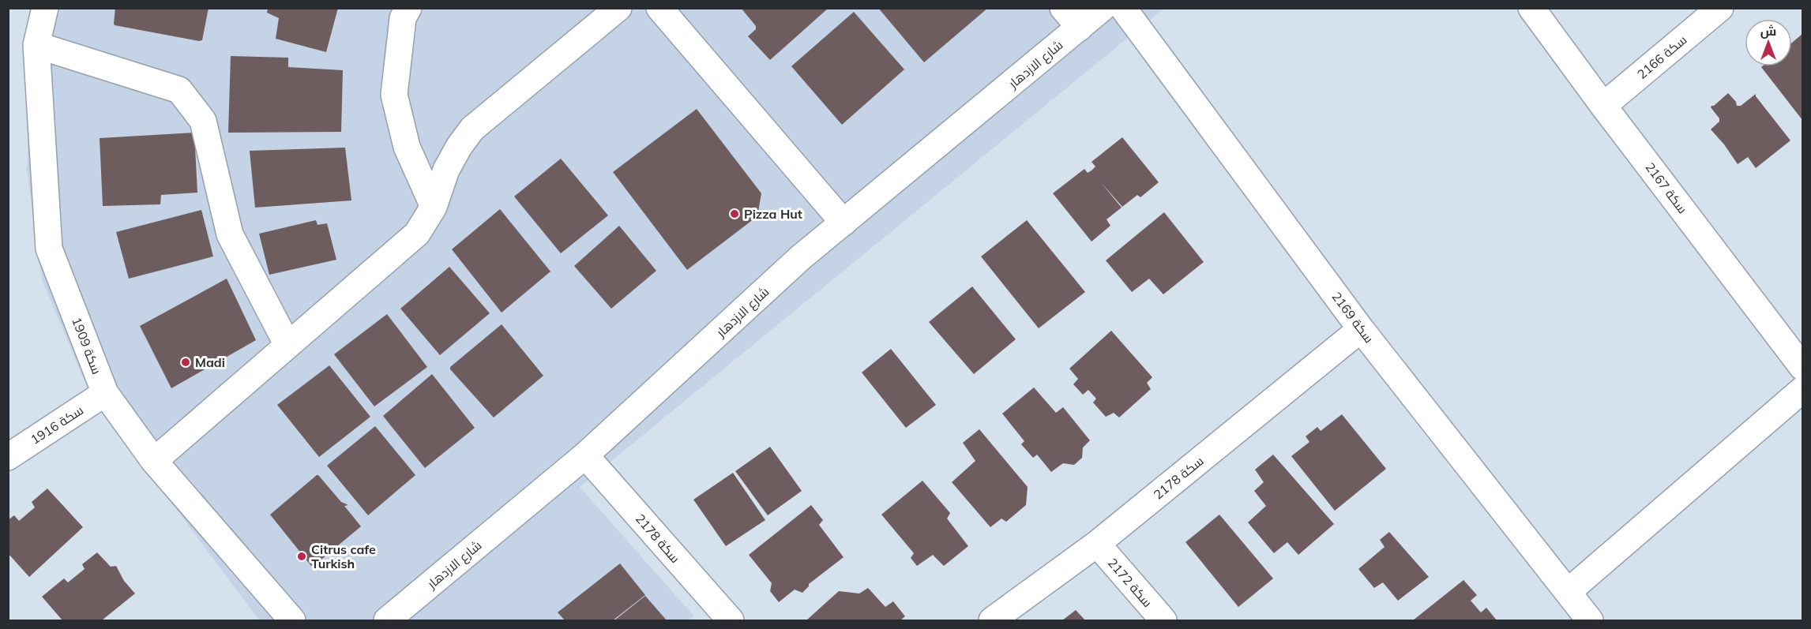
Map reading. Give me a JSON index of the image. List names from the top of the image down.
{
  "streets": {
    "street": [
      "سكة 2166",
      "شارع الازدهار",
      "سكة 2167",
      "سكة 2169",
      "سكة 1909",
      "سكة 1916",
      "سكة 2178",
      "سكة 2172"
    ]
  },
  "crossings": [
    ["سكة 2166", "سكة 2167"],
    ["شارع الازدهار", "سكة 2178"],
    ["سكة 2169", "سكة 2178"],
    ["سكة 1909", "سكة 1916"],
    ["سكة 2178", "سكة 2172"]
  ],
  "places": ["Pizza Hut", "Madi", "Citrus cafe Turkish"],
  "north": "top"
}
